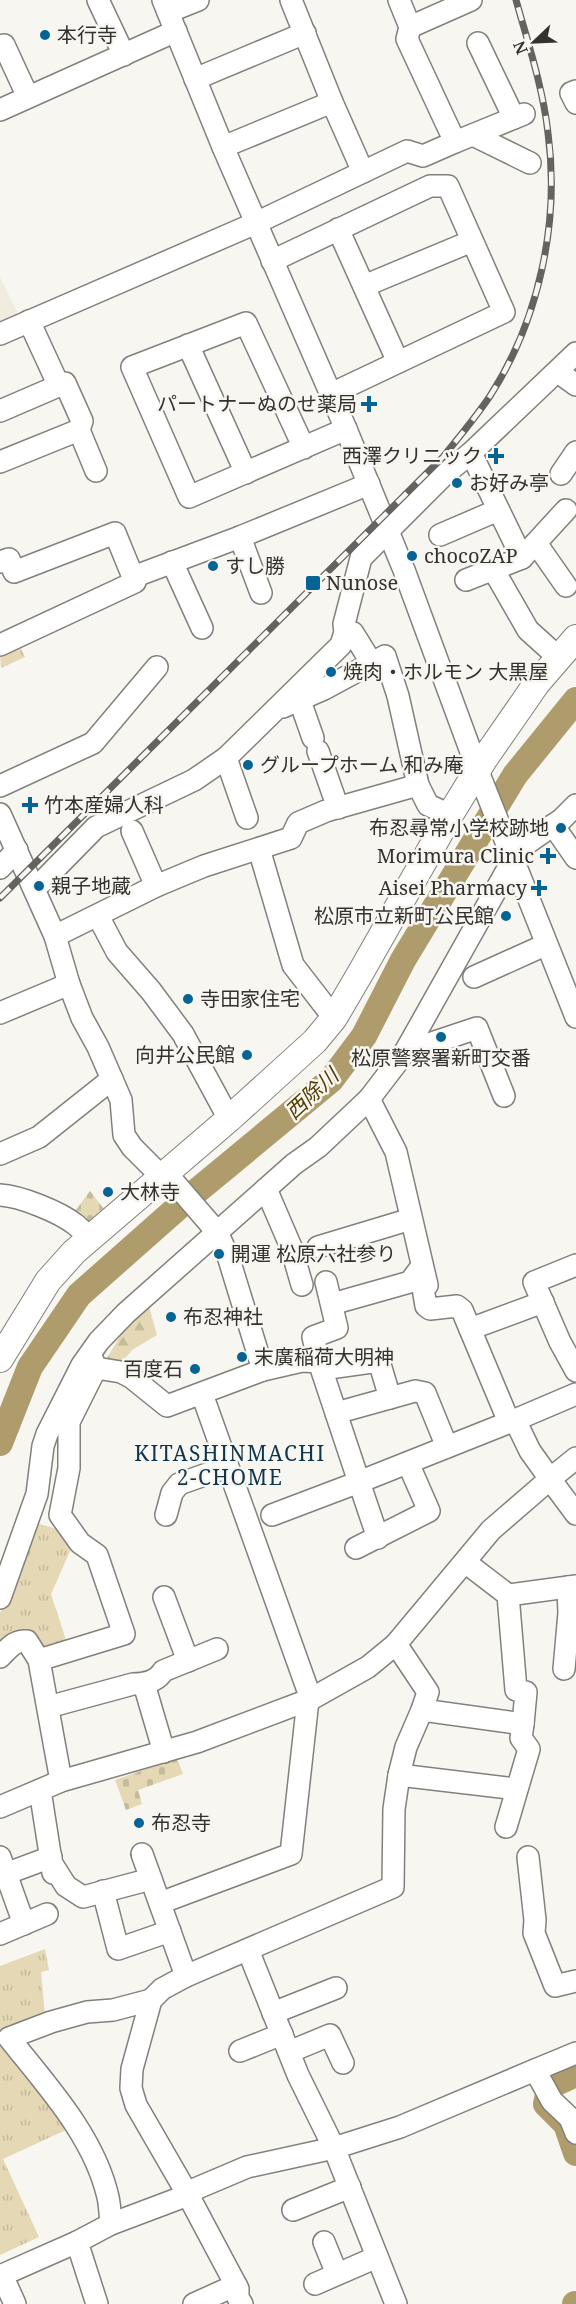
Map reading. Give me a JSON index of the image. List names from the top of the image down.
{
  "districts": ["KITASHINMACHI 2-CHOME"],
  "water": ["西除川"],
  "places": {
    "other": [
      "本行寺",
      "お好み亭",
      "chocoZAP",
      "すし勝",
      "焼肉・ホルモン 大黒屋",
      "グループホーム 和み庵",
      "布忍尋常小学校跡地",
      "親子地蔵",
      "松原市立新町公民館",
      "寺田家住宅",
      "松原警察署新町交番",
      "向井公民館",
      "大林寺",
      "開運 松原六社参り",
      "布忍神社",
      "末廣稲荷大明神",
      "百度石",
      "布忍寺"
    ],
    "health": [
      "パートナーぬのせ薬局",
      "西澤クリニック",
      "竹本産婦人科",
      "Morimura Clinic",
      "Aisei Pharmacy"
    ],
    "transit": ["Nunose"]
  },
  "north": "bottom left"
}
